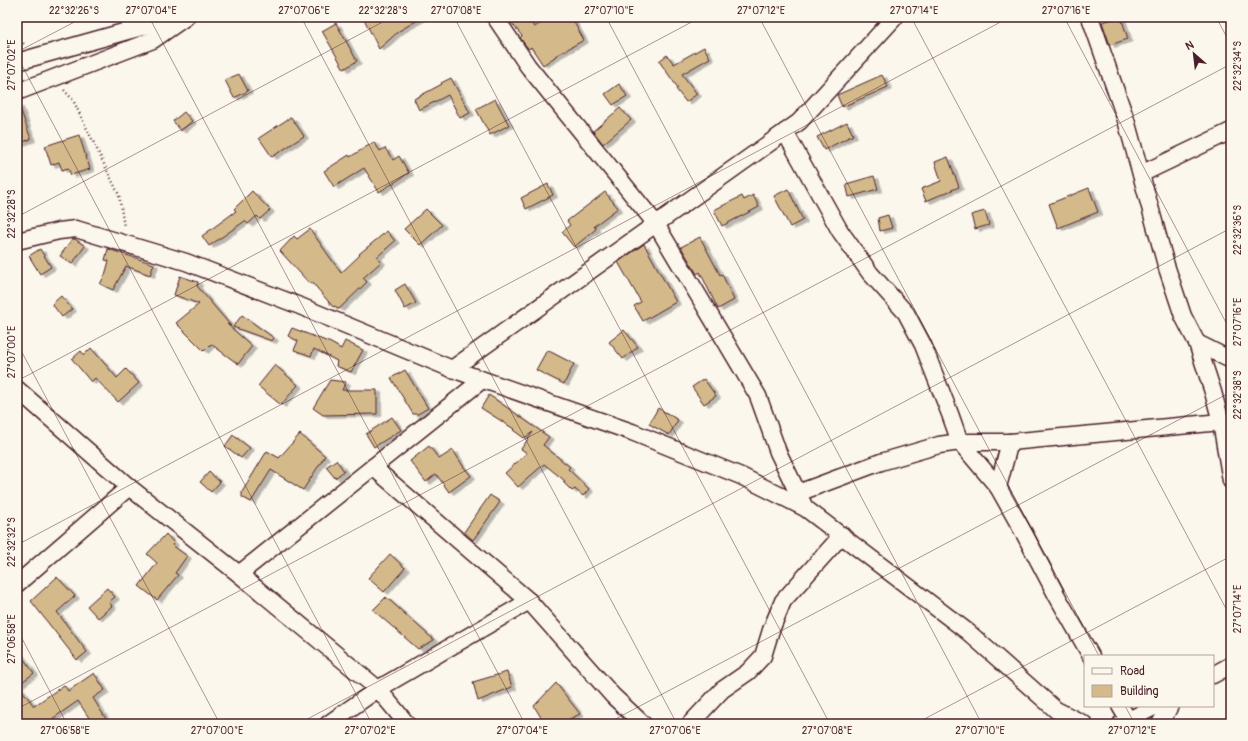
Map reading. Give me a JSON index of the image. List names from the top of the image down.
{
  "legend": ["Road", "Building"],
  "north": "top left",
  "coordinates": [
    "22°32'26\"S",
    "27°07'04\"E",
    "27°07'06\"E",
    "22°32'28\"S",
    "27°07'08\"E",
    "27°07'10\"E",
    "27°07'12\"E",
    "27°07'14\"E",
    "27°07'16\"E",
    "27°07'02\"E",
    "22°32'34\"S",
    "22°32'36\"S",
    "27°07'00\"E",
    "22°32'38\"S",
    "22°32'32\"S",
    "27°06'58\"E"
  ]
}
